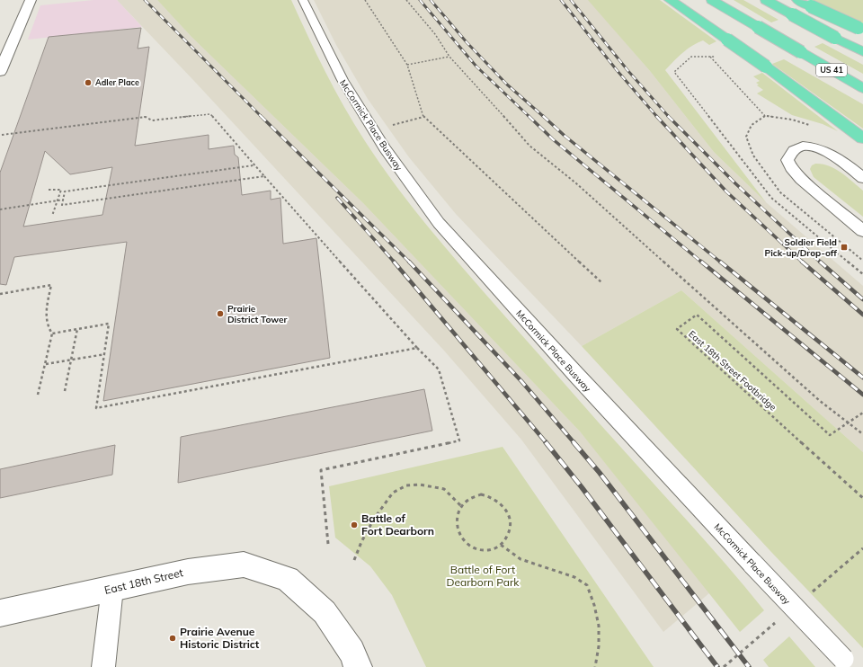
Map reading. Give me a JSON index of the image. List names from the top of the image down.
{
  "streets": {
    "highway": ["US 41"],
    "street": ["East 18th Street"],
    "lane": ["McCormick Place Busway"],
    "path": ["East 18th Street Footbridge"]
  },
  "parks": ["Battle of Fort Dearborn Park"],
  "places": {
    "other": [
      "Adler Place",
      "Prairie District Tower",
      "Battle of Fort Dearborn",
      "Prairie Avenue Historic District"
    ],
    "transit": ["Soldier Field Pick-up/Drop-off"]
  }
}
